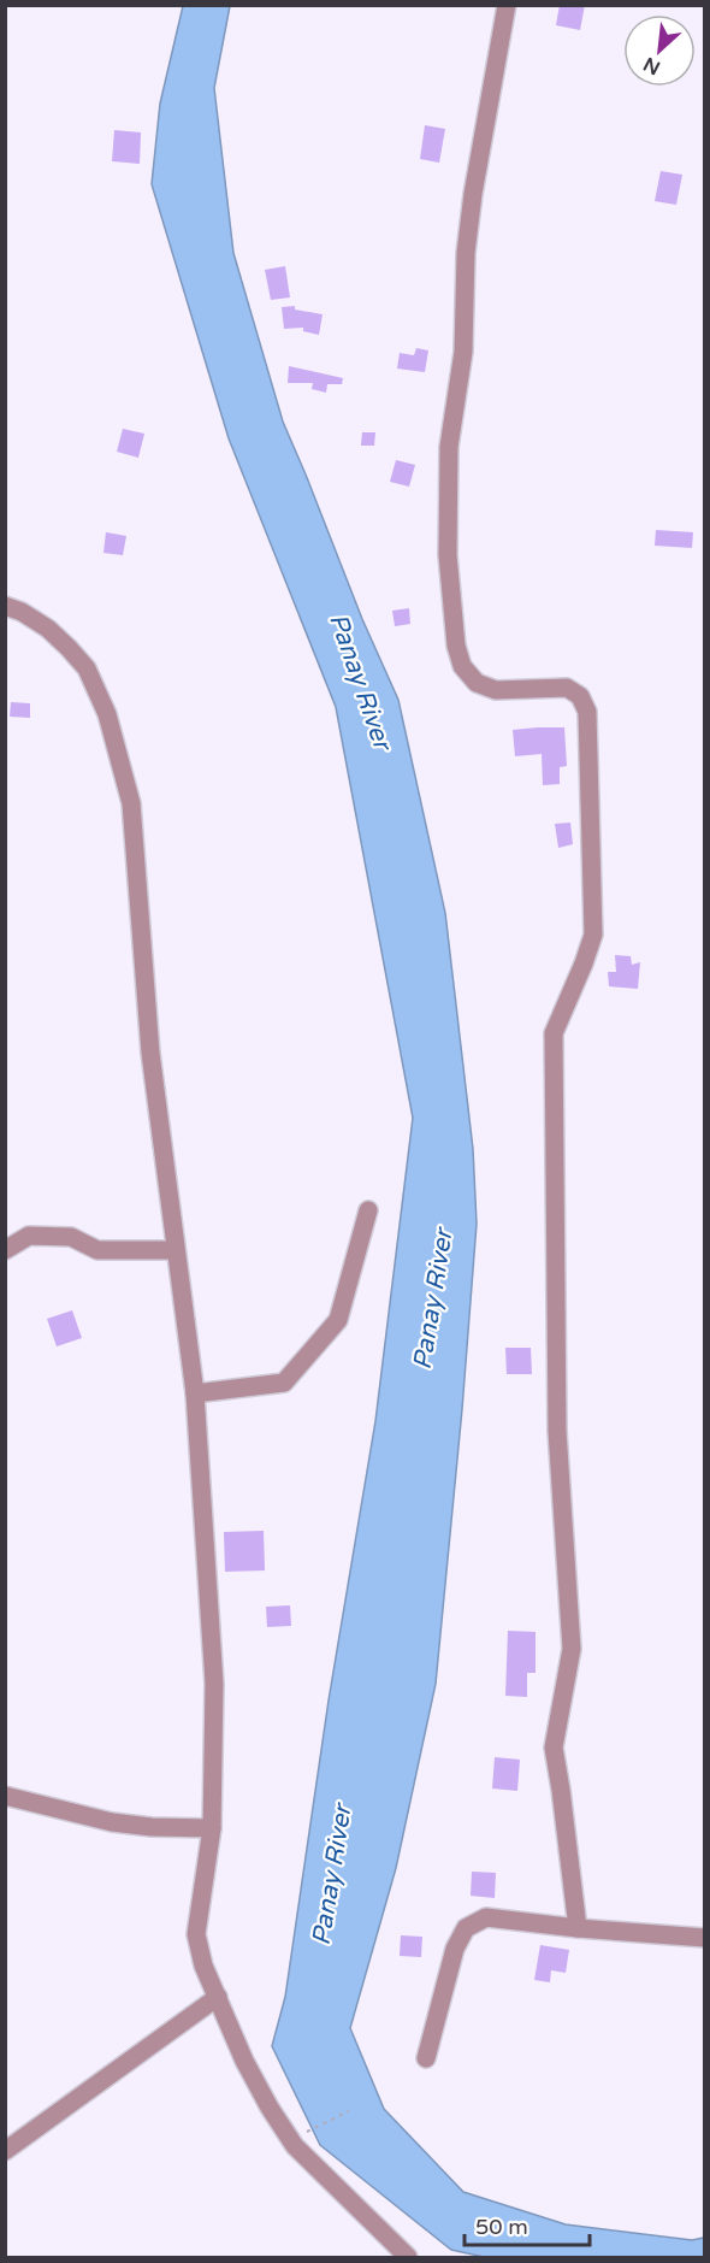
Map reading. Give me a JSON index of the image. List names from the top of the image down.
{
  "water": ["Panay River"],
  "scale_bar": "50 m",
  "north": "bottom left"
}
